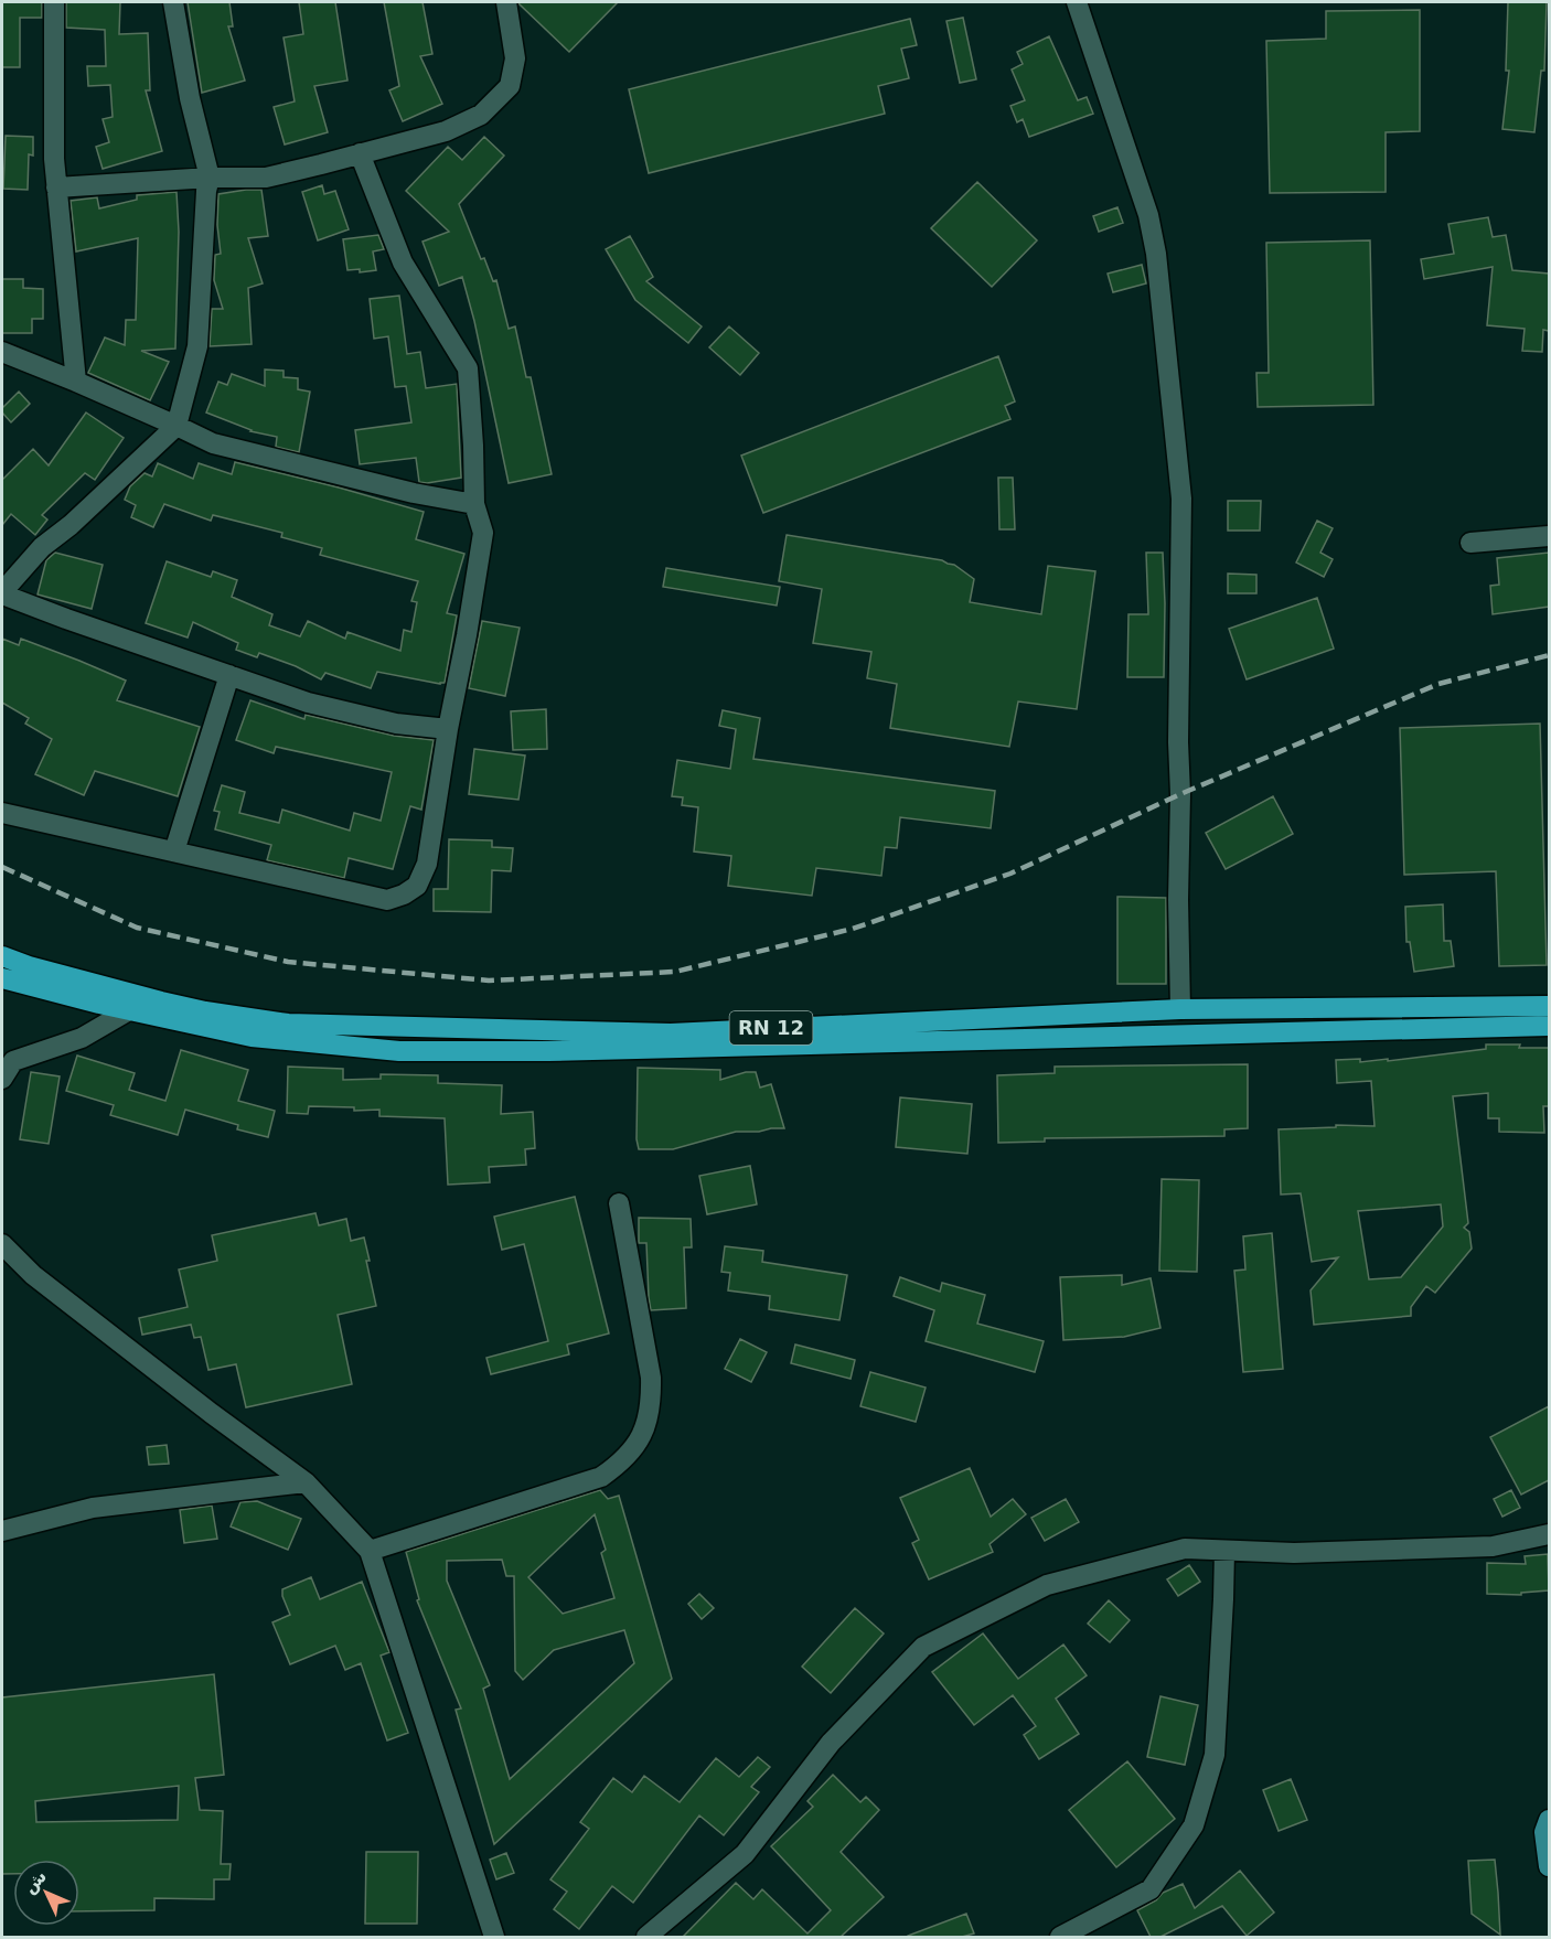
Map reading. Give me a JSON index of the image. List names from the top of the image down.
{
  "streets": {
    "highway": ["RN 12"]
  },
  "north": "top left"
}
